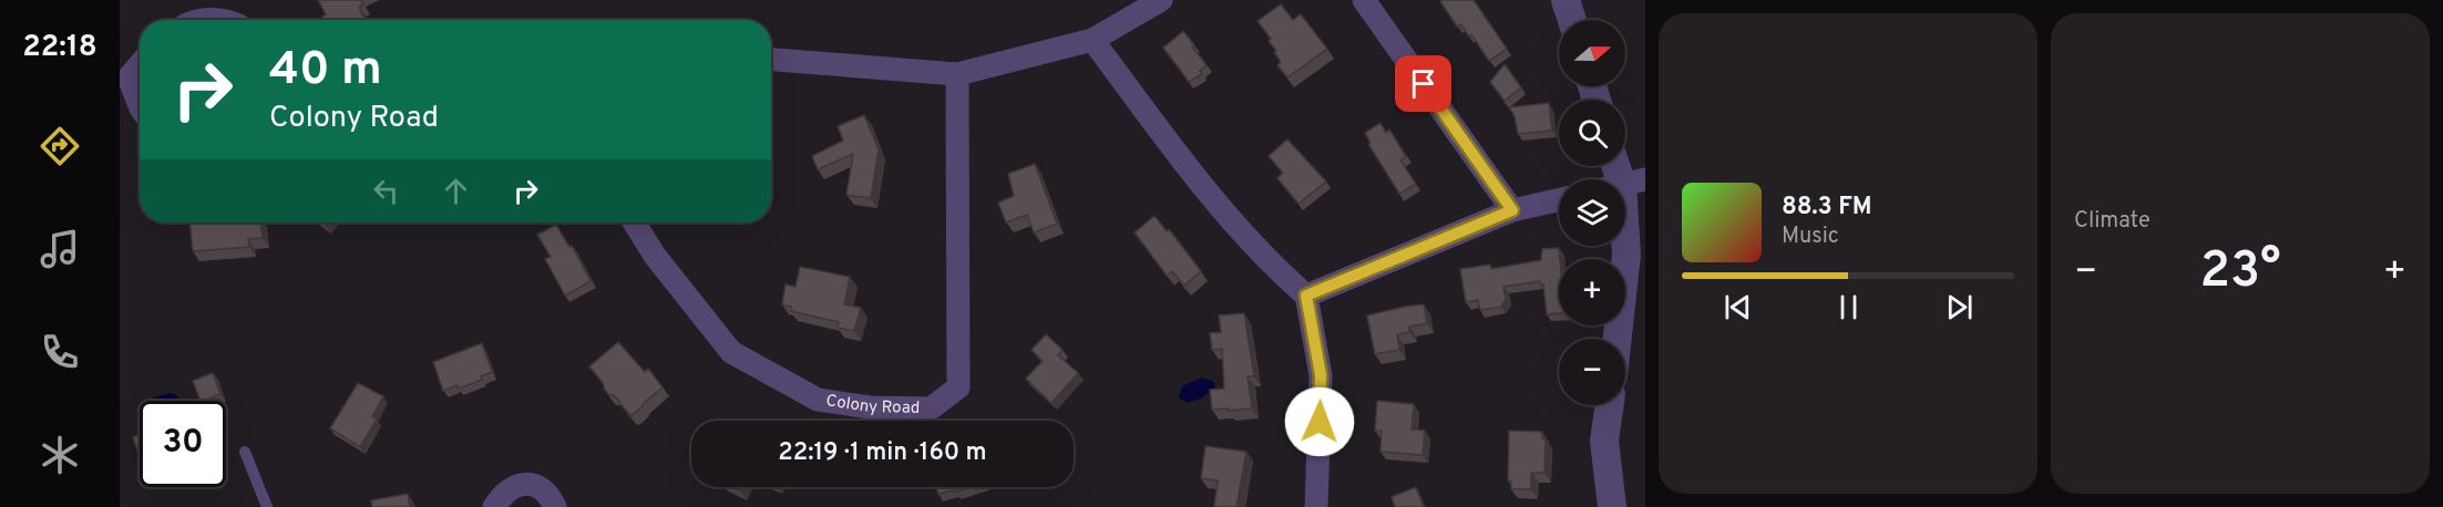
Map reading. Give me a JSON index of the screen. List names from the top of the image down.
{
  "streets": {
    "street": ["Colony Road"]
  },
  "north": "right",
  "page": {
    "tabs": "22:18",
    "tile": "Climate",
    "map_buttons": ["+", "−"],
    "turn": ["40 m", "Colony Road"],
    "song": ["88.3 FM", "Music"],
    "heat": ["−", "23°", "+"],
    "limit": "30",
    "trip": "22:19 · 1 min · 160 m"
  }
}
